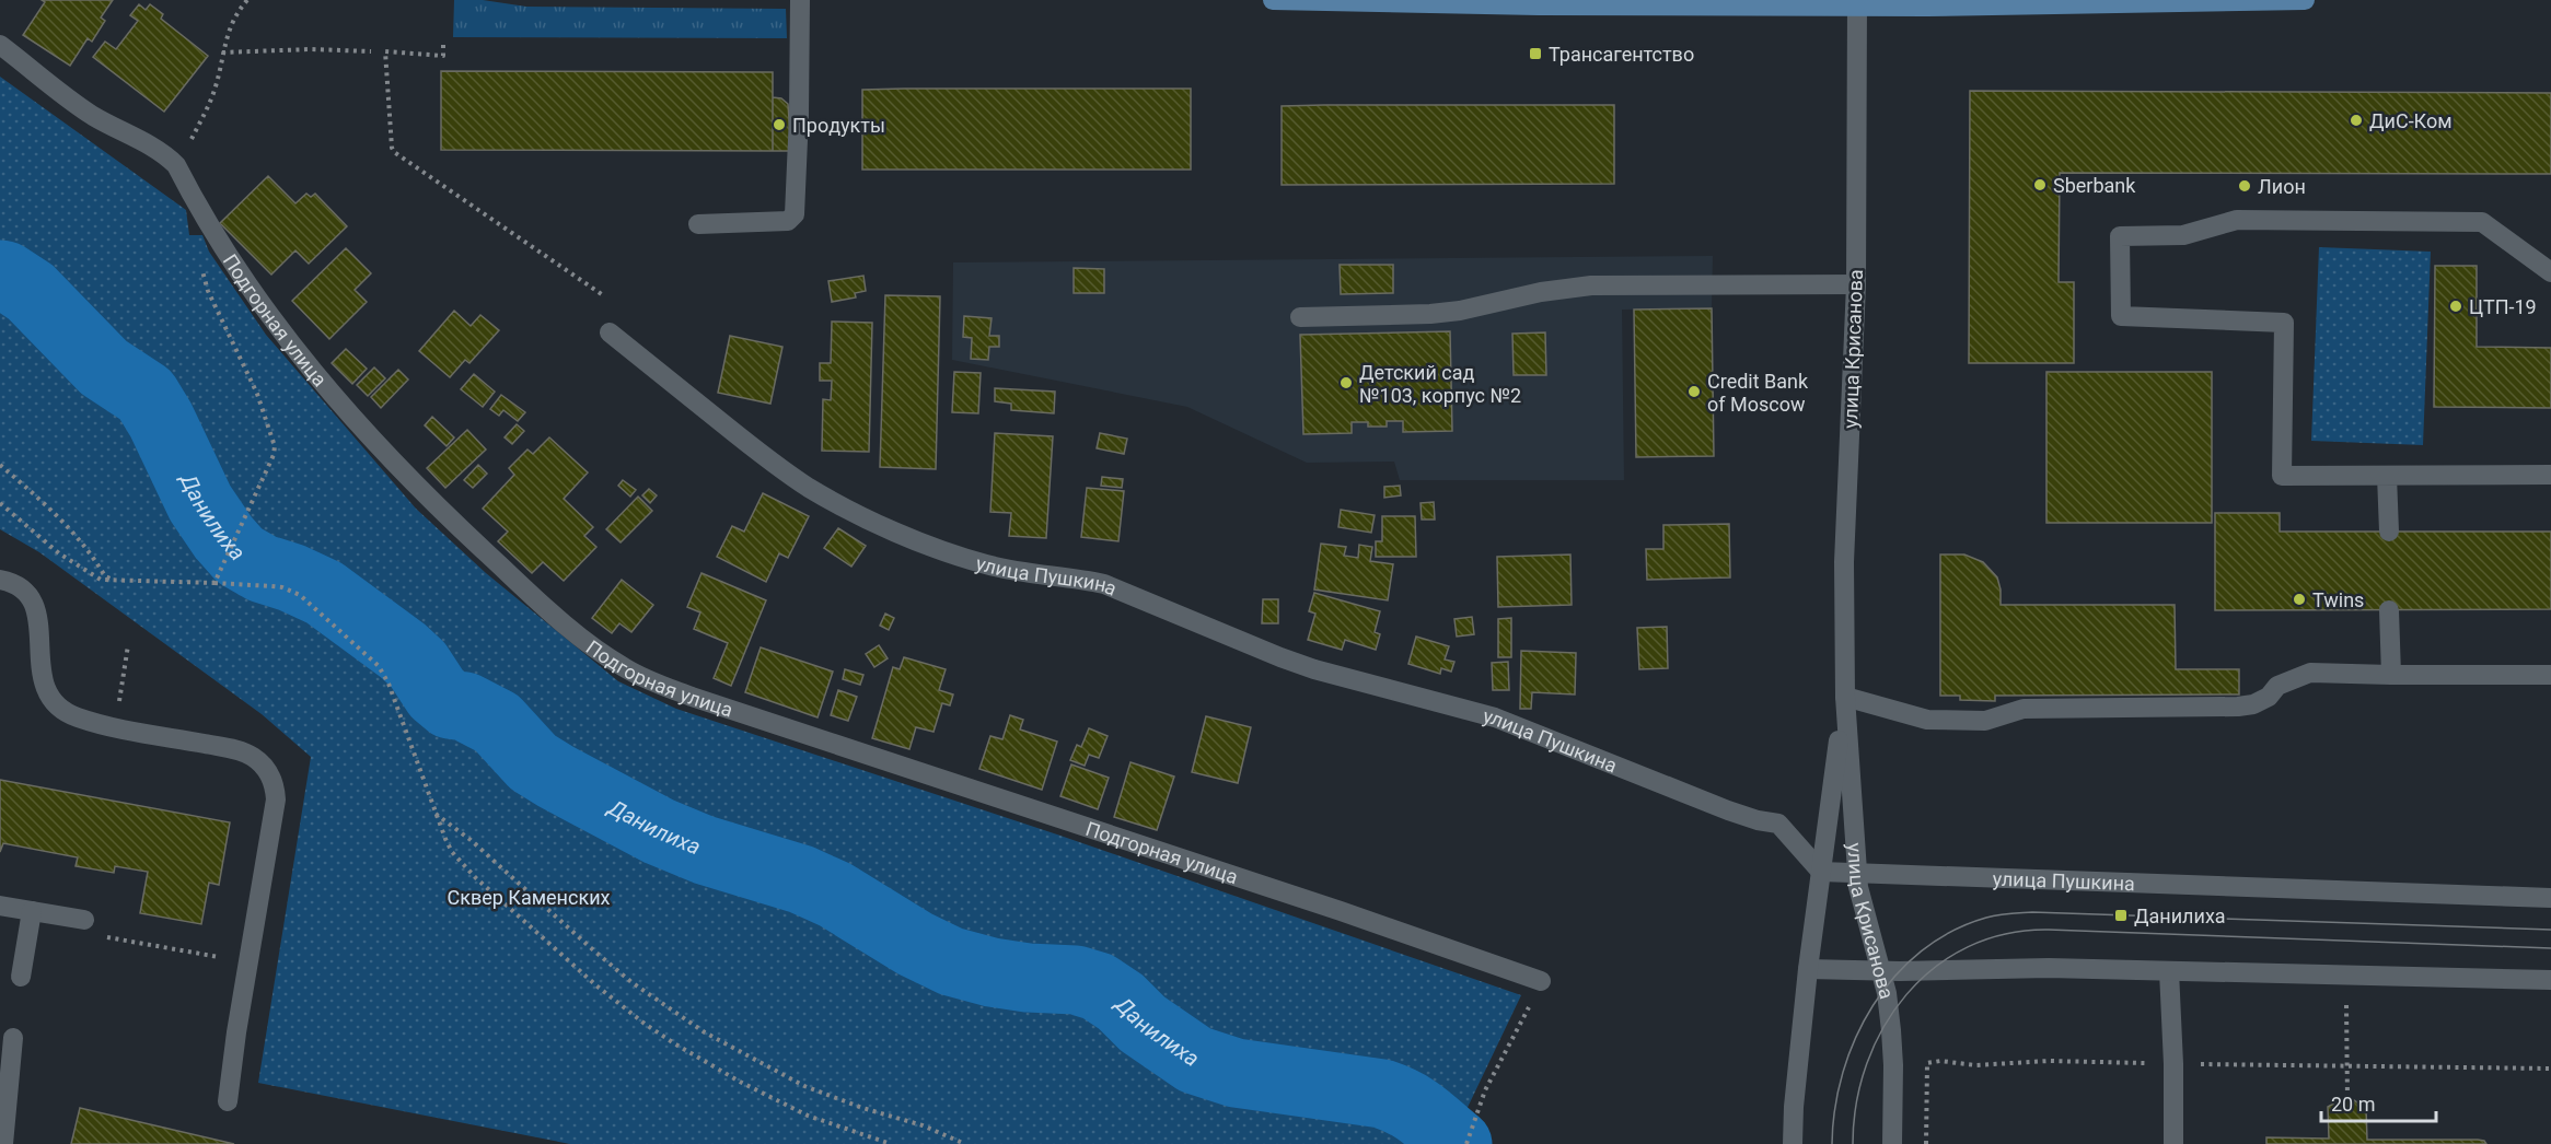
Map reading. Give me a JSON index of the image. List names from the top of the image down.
{
  "streets": {
    "street": ["Подгорная улица", "улица Крисанова", "улица Пушкина"]
  },
  "crossings": [
    ["улица Крисанова", "улица Пушкина"]
  ],
  "water": ["Данилиха"],
  "parks": ["Сквер Каменских"],
  "places": {
    "transit": ["Трансагентство", "Данилиха"],
    "other": [
      "ДиС-Ком",
      "Прoдукты",
      "Sberbank",
      "Лион",
      "ЦТП-19",
      "Детский сад №103, корпус №2",
      "Credit Bank of Moscow",
      "Twins"
    ]
  },
  "scale_bar": "20 m"
}
